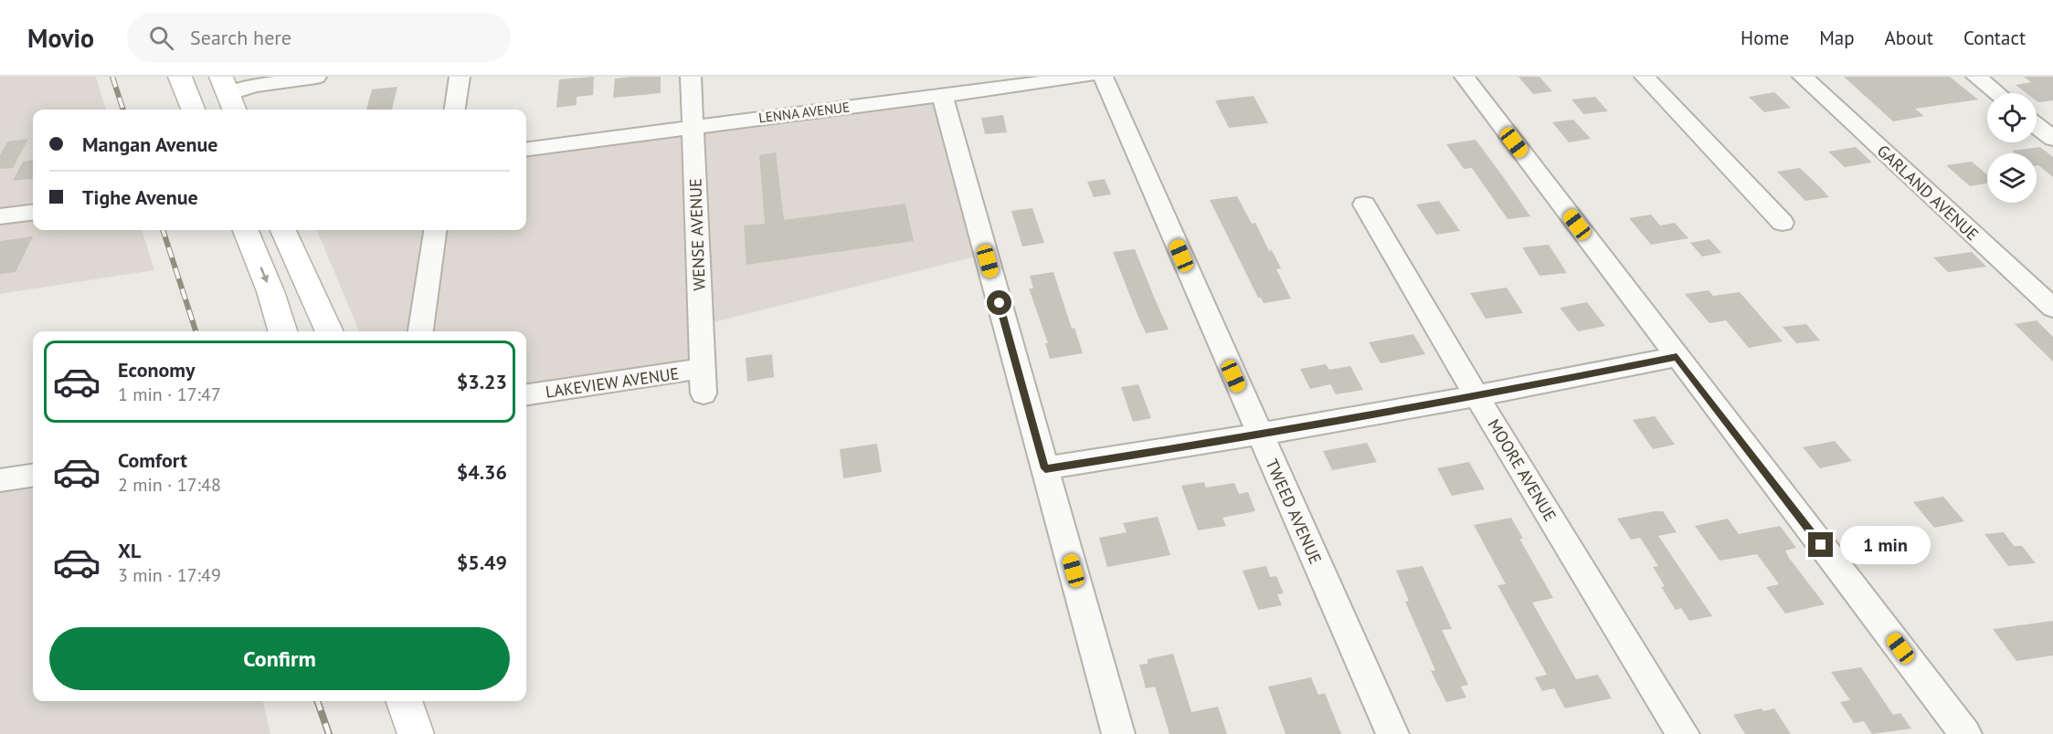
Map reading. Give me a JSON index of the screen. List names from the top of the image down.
{
  "streets": {
    "street": [
      "LENNA AVENUE",
      "GARLAND AVENUE",
      "WENSE AVENUE",
      "LAKEVIEW AVENUE",
      "MOORE AVENUE",
      "TWEED AVENUE"
    ]
  },
  "crossings": [
    ["LENNA AVENUE", "WENSE AVENUE"],
    ["WENSE AVENUE", "LAKEVIEW AVENUE"]
  ],
  "page": {
    "header": "Movio",
    "search": "Search here",
    "nav": [
      "Home",
      "Map",
      "About",
      "Contact"
    ],
    "banner": ["Mangan Avenue", "Tighe Avenue"],
    "list": [
      {
        "name": "Economy",
        "note": "1 min · 17:47",
        "value": "$3.23"
      },
      {
        "name": "Comfort",
        "note": "2 min · 17:48",
        "value": "$4.36"
      },
      {
        "name": "XL",
        "note": "3 min · 17:49",
        "value": "$5.49"
      }
    ],
    "bubble": "1 min",
    "buttons": "Confirm"
  }
}
